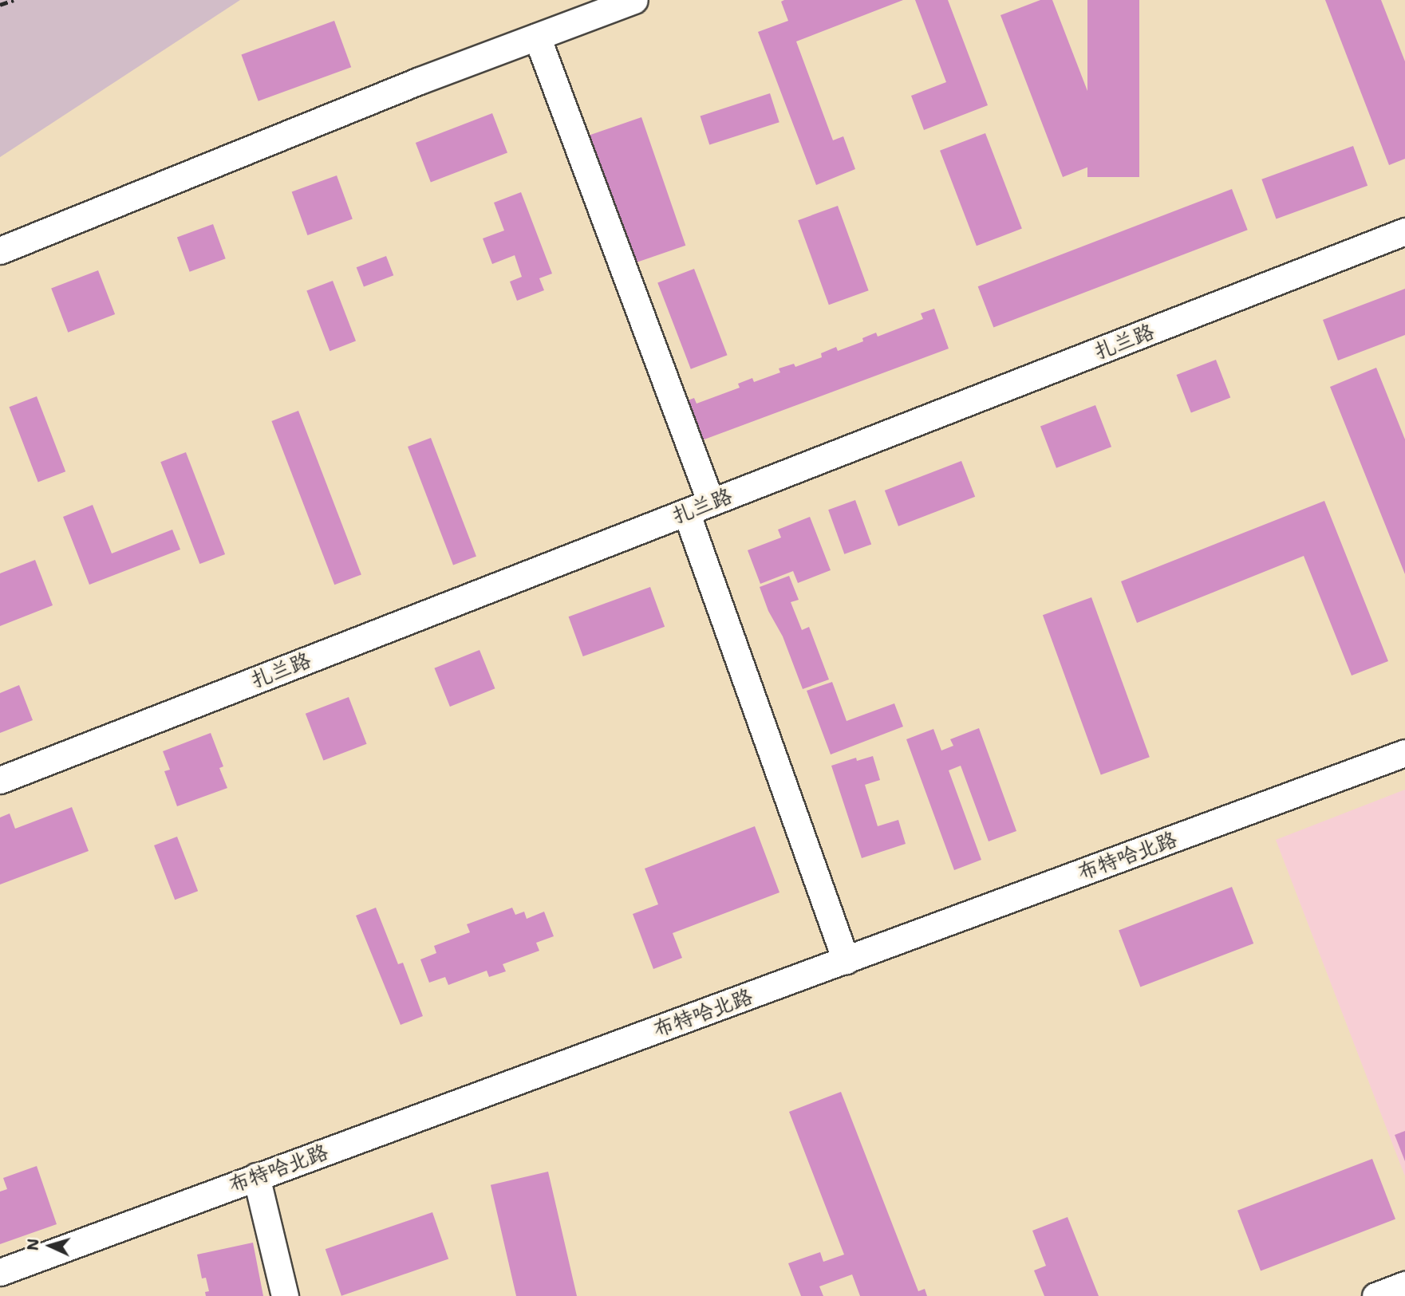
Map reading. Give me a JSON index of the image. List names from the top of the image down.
{
  "streets": {
    "street": ["扎兰路", "布特哈北路"]
  },
  "north": "left"
}
